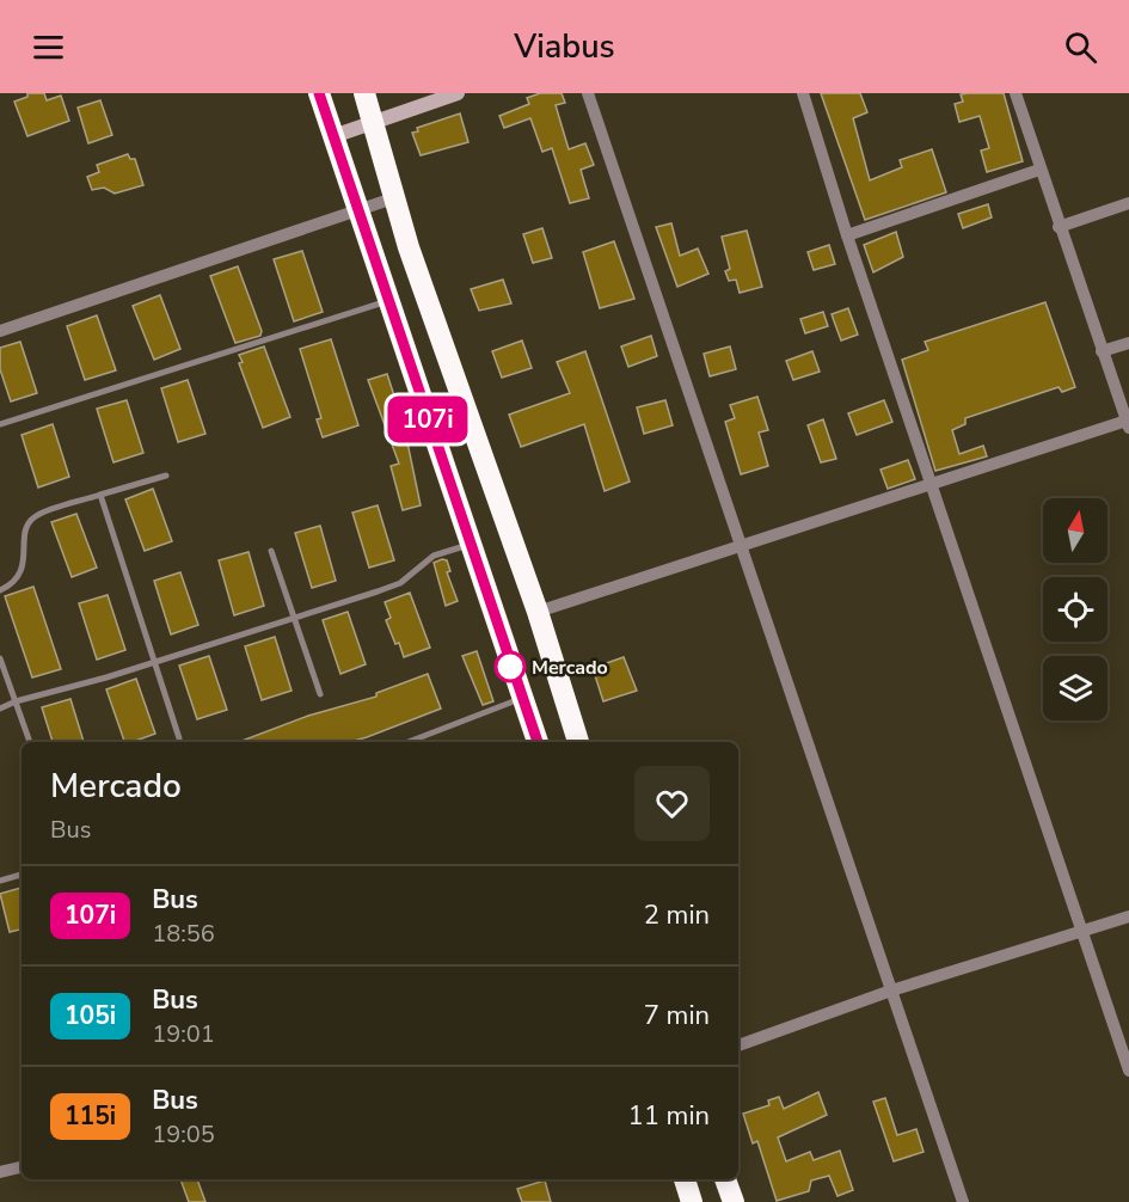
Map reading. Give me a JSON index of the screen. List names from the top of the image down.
{
  "places": ["Mercado"],
  "lines": ["bus line 107i"],
  "north": "top",
  "page": {
    "header": "Viabus",
    "on_map": "107i",
    "heading": ["Mercado", "Bus"],
    "list": [
      {
        "mark": "107i",
        "name": "Bus",
        "note": "18:56",
        "value": "2 min"
      },
      {
        "mark": "105i",
        "name": "Bus",
        "note": "19:01",
        "value": "7 min"
      },
      {
        "mark": "115i",
        "name": "Bus",
        "note": "19:05",
        "value": "11 min"
      }
    ]
  }
}
